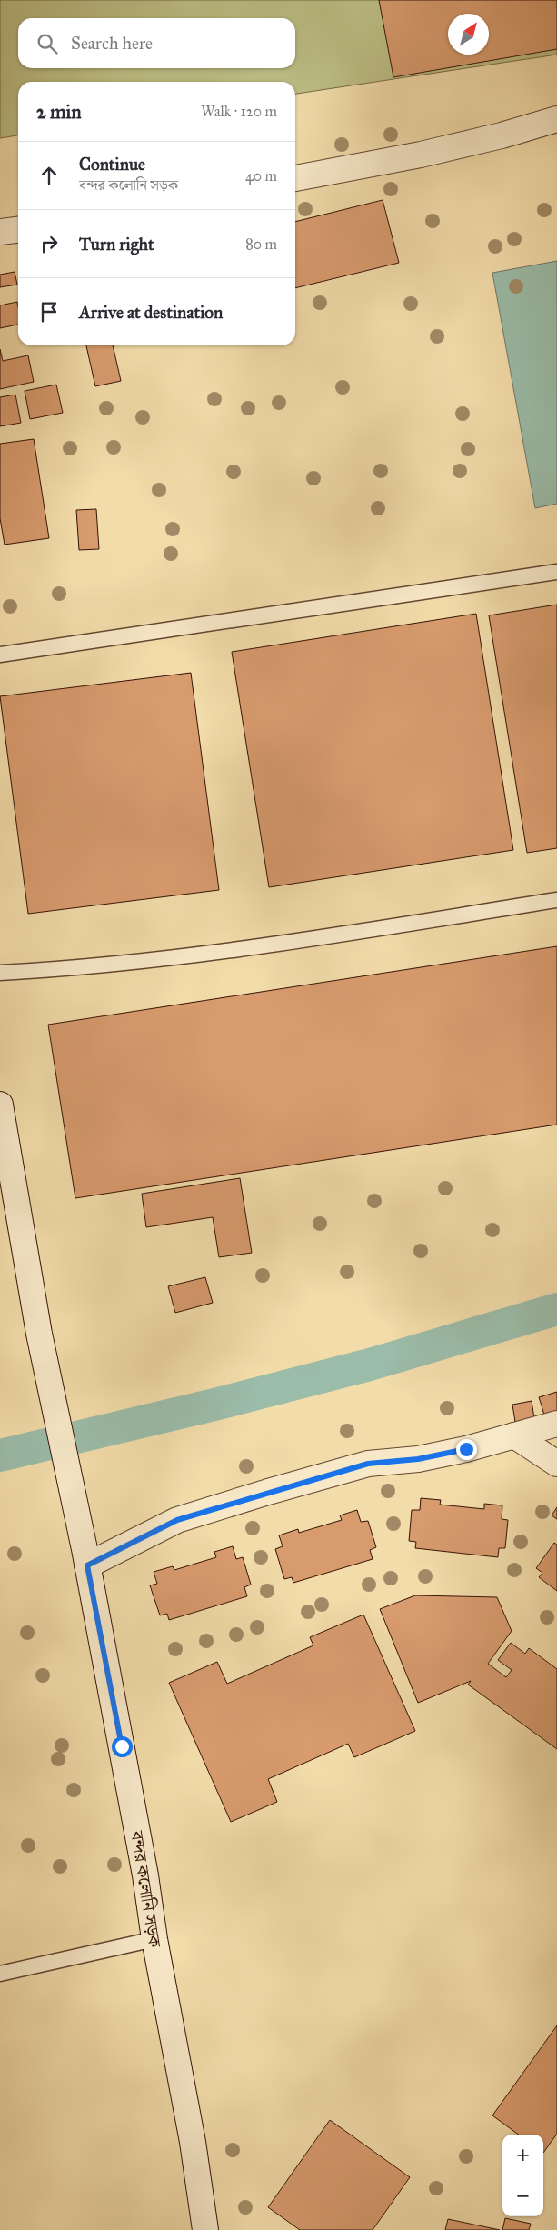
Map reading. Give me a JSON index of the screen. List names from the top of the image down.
{
  "streets": {
    "street": ["বন্দর কলোনি সড়ক"]
  },
  "north": "top right",
  "page": {
    "search": "Search here",
    "heading": ["2 min", "Walk · 120 m"],
    "list": [
      ["Continue", "বন্দর কলোনি সড়ক", "40 m"],
      ["Turn right", "80 m"],
      "Arrive at destination"
    ],
    "map_buttons": ["+", "−"]
  }
}
